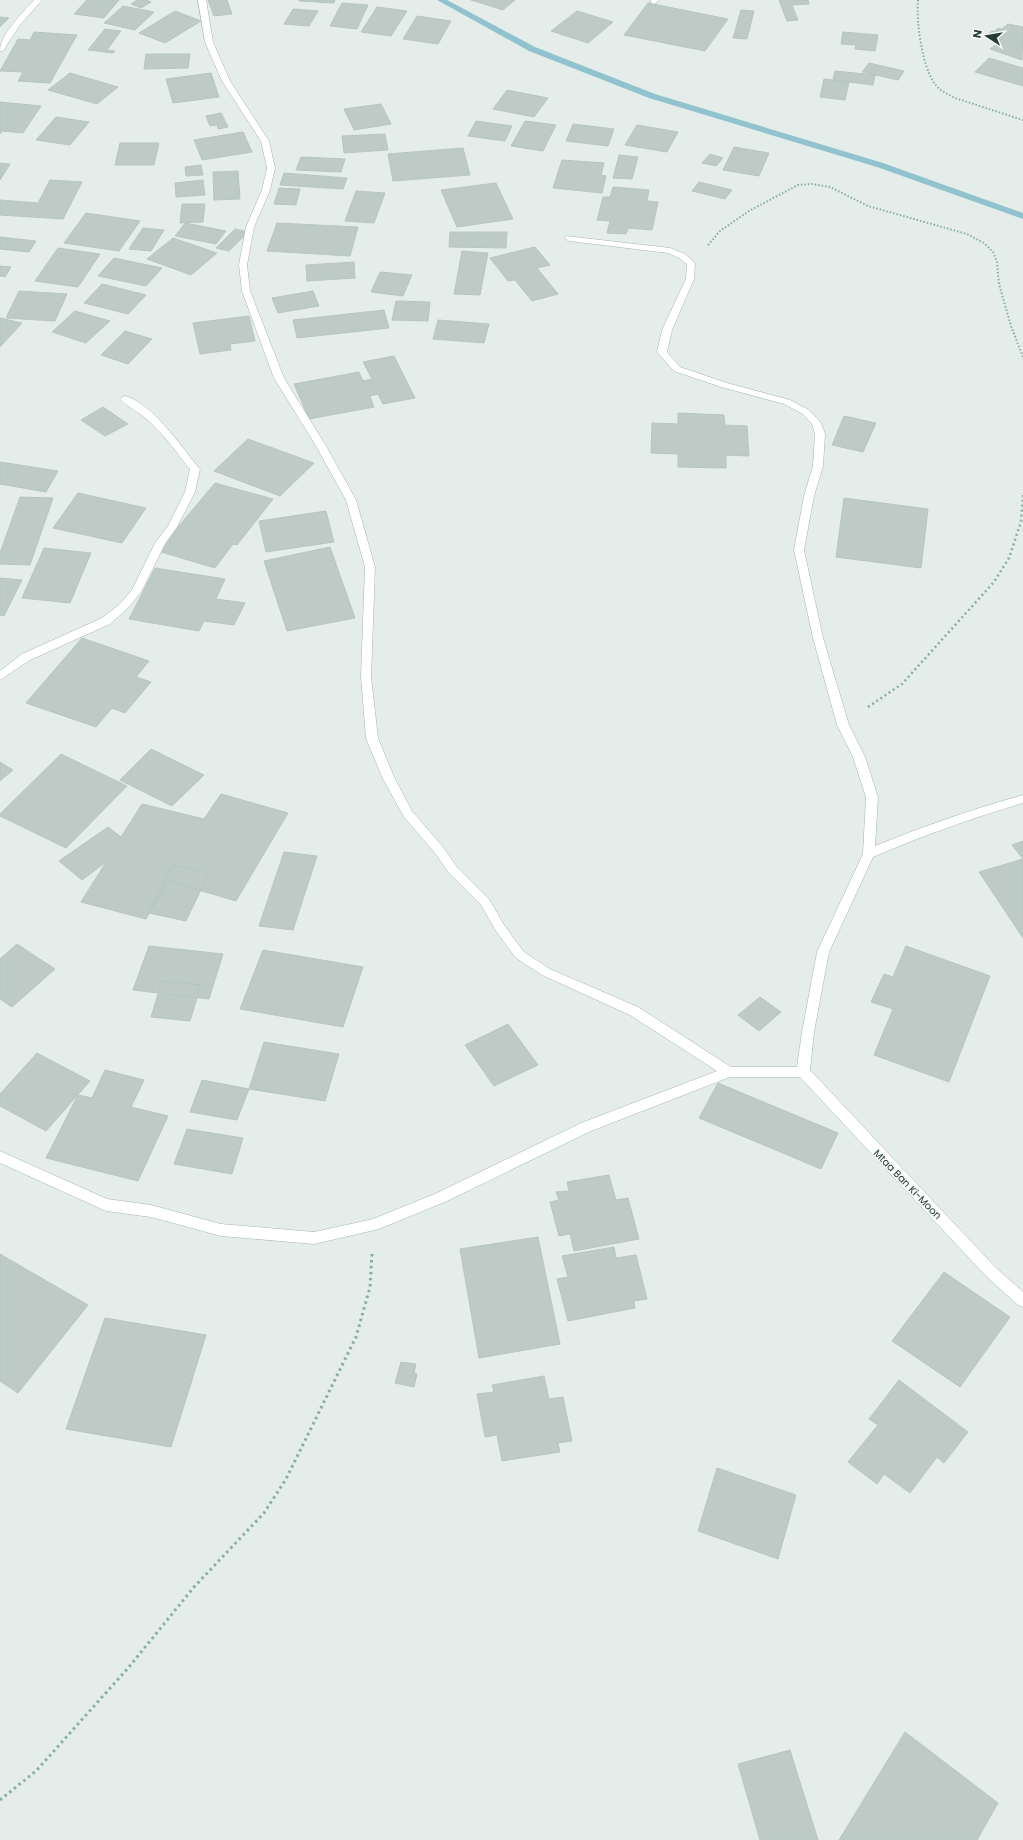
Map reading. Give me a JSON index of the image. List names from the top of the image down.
{
  "streets": {
    "street": ["Mtaa Ban Ki-Moon"]
  },
  "north": "left"
}
